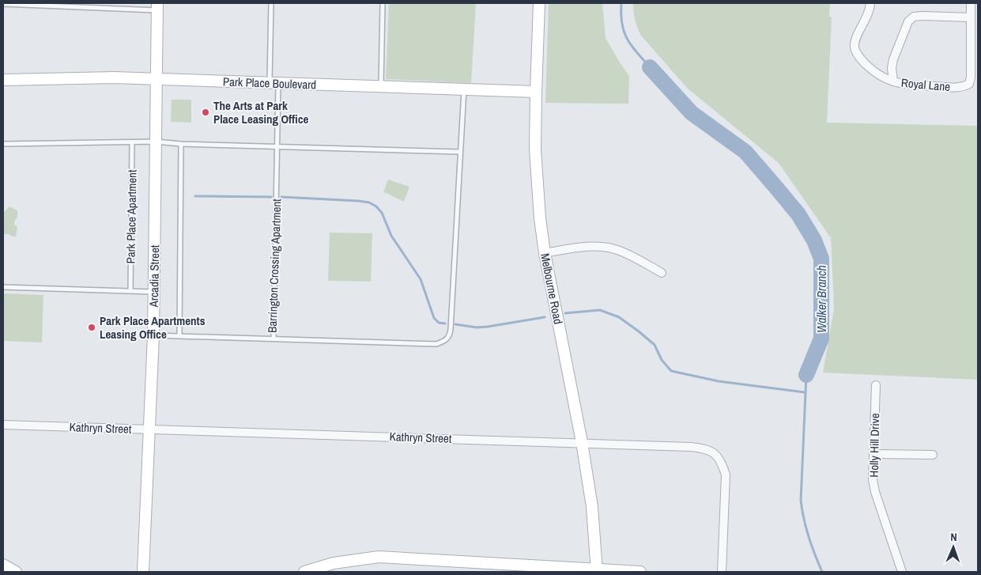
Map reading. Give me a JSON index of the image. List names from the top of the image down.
{
  "streets": {
    "street": [
      "Park Place Boulevard",
      "Royal Lane",
      "Arcadia Street",
      "Melbourne Road",
      "Kathryn Street",
      "Holly Hill Drive"
    ],
    "lane": ["Park Place Apartment", "Barrington Crossing Apartment"]
  },
  "crossings": [
    ["Park Place Boulevard", "Barrington Crossing Apartment"],
    ["Park Place Boulevard", "Arcadia Street"],
    ["Park Place Boulevard", "Melbourne Road"],
    ["Barrington Crossing Apartment", "Arcadia Street"],
    ["Arcadia Street", "Kathryn Street"],
    ["Melbourne Road", "Kathryn Street"]
  ],
  "water": ["Walker Branch"],
  "places": ["The Arts at Park Place Leasing Office", "Park Place Apartments Leasing Office"],
  "north": "top"
}
